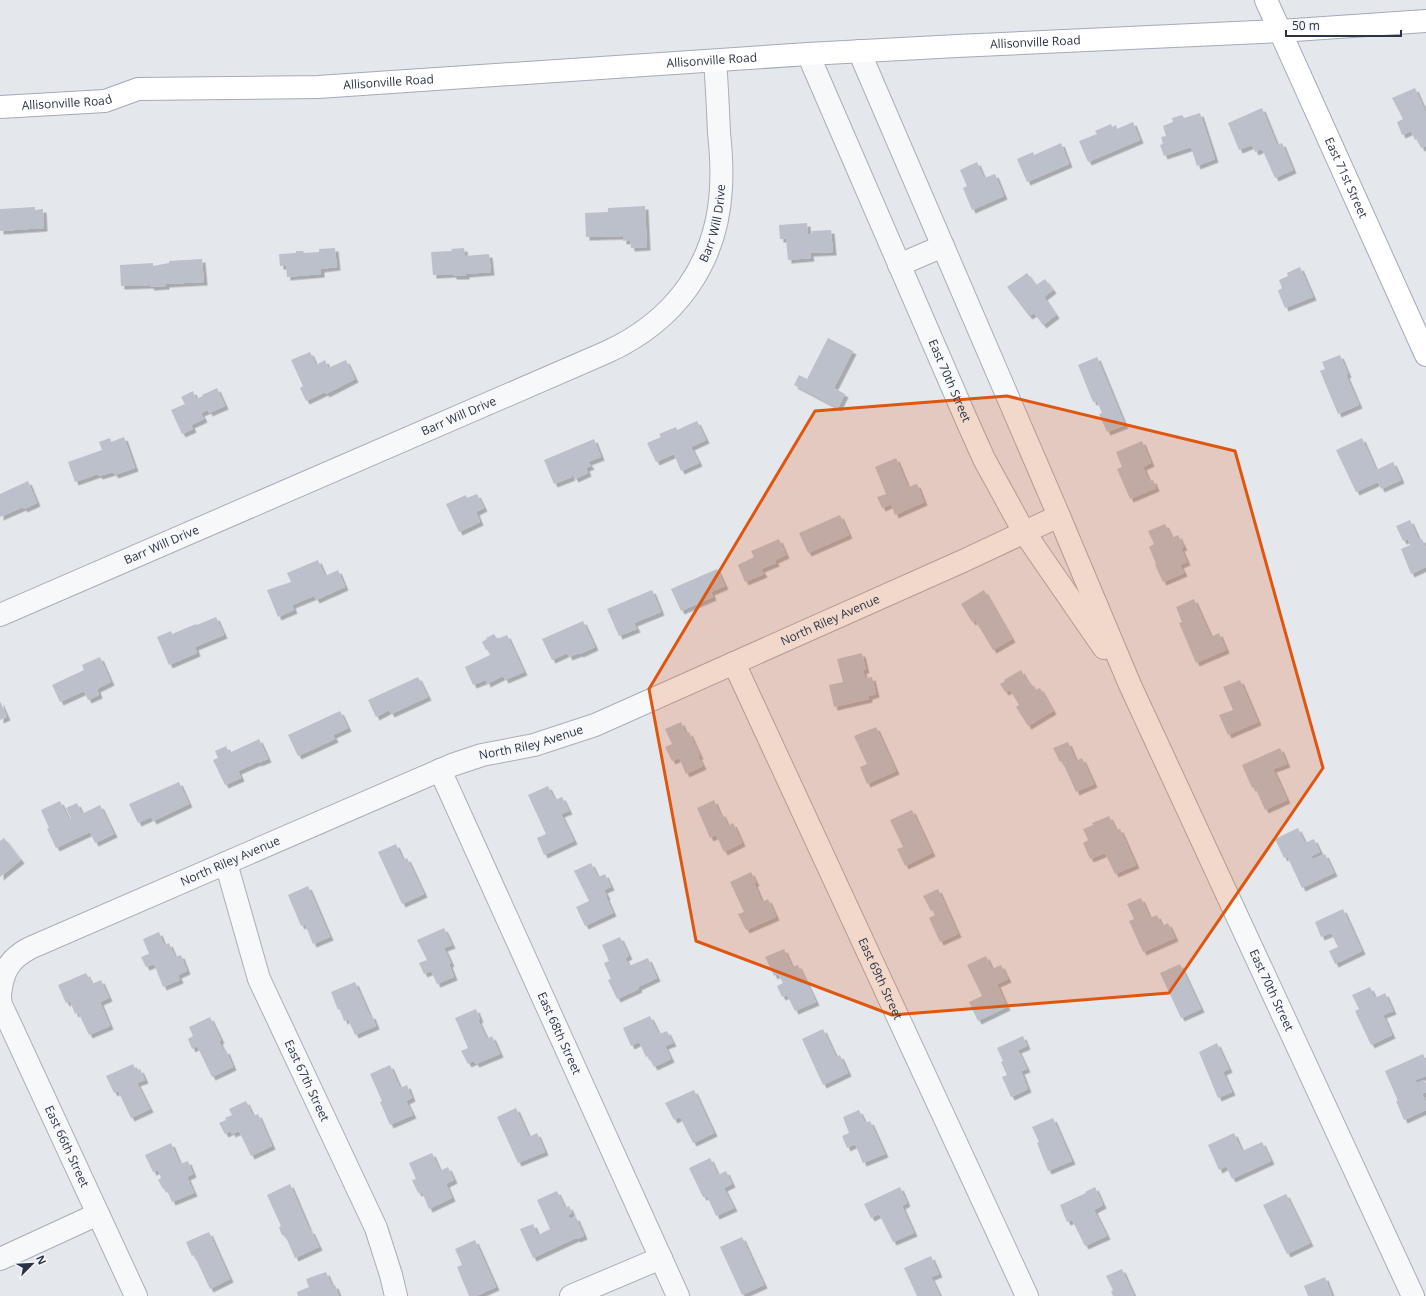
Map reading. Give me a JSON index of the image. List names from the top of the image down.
{
  "streets": {
    "main road": ["Allisonville Road", "East 71st Street"],
    "street": [
      "Barr Will Drive",
      "East 70th Street",
      "North Riley Avenue",
      "East 69th Street",
      "East 68th Street",
      "East 67th Street",
      "East 66th Street"
    ]
  },
  "crossings": [
    ["Allisonville Road", "East 71st Street"],
    ["Allisonville Road", "Barr Will Drive"],
    ["Allisonville Road", "East 70th Street"],
    ["East 70th Street", "North Riley Avenue"],
    ["North Riley Avenue", "East 69th Street"],
    ["North Riley Avenue", "East 68th Street"],
    ["North Riley Avenue", "East 67th Street"],
    ["North Riley Avenue", "East 66th Street"]
  ],
  "scale_bar": "50 m",
  "north": "top right"
}
